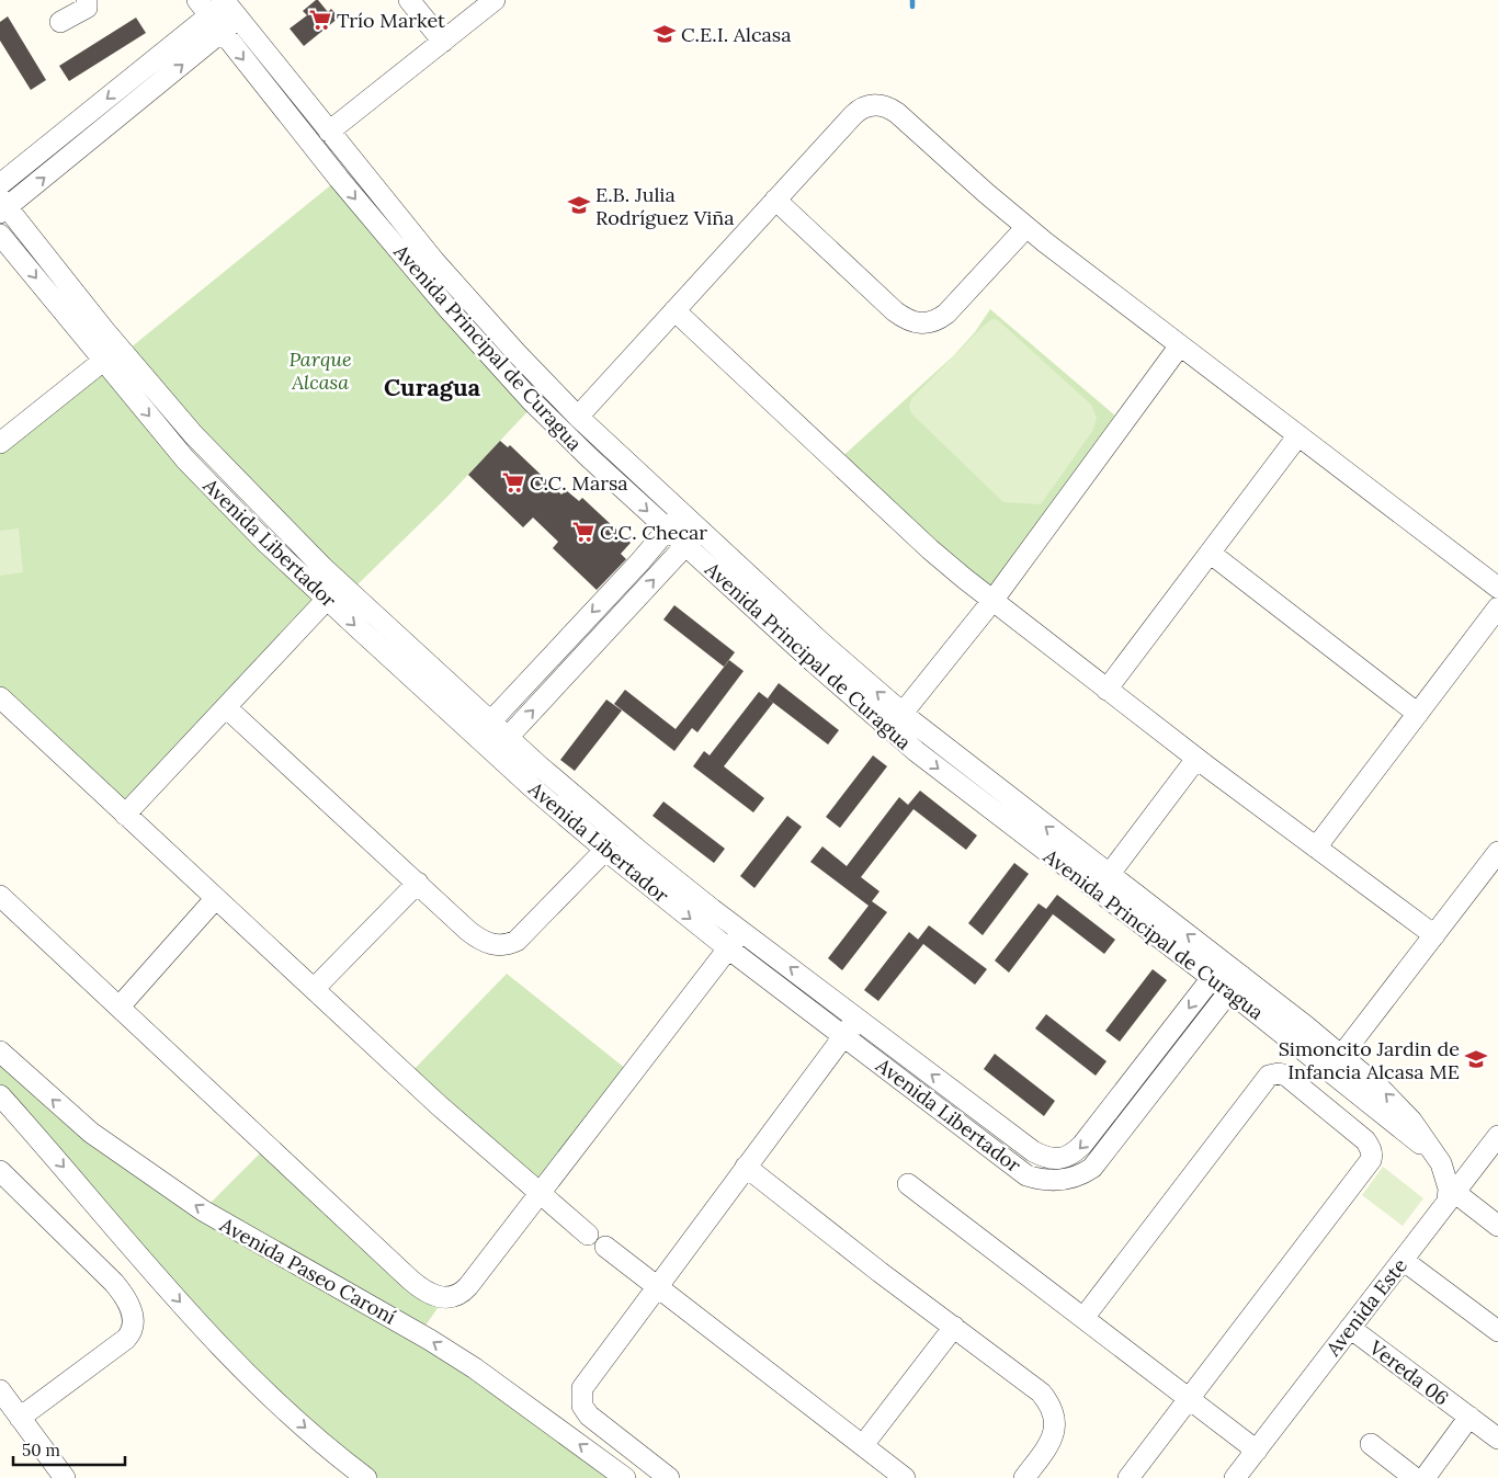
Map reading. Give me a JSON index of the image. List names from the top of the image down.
{
  "streets": {
    "street": [
      "Avenida Principal de Curagua",
      "Avenida Libertador",
      "Avenida Paseo Caroní",
      "Avenida Este",
      "Vereda 06"
    ]
  },
  "crossings": [
    ["Avenida Principal de Curagua", "Avenida Libertador"],
    ["Avenida Principal de Curagua", "Avenida Este"],
    ["Avenida Este", "Vereda 06"]
  ],
  "districts": ["Curagua"],
  "parks": ["Parque Alcasa"],
  "places": {
    "supermarket": ["Trío Market", "C.C. Marsa", "C.C. Checar"],
    "school or university": ["C.E.I. Alcasa", "E.B. Julia Rodríguez Viña", "Simoncito Jardin de Infancia Alcasa ME"]
  },
  "scale_bar": "50 m"
}
